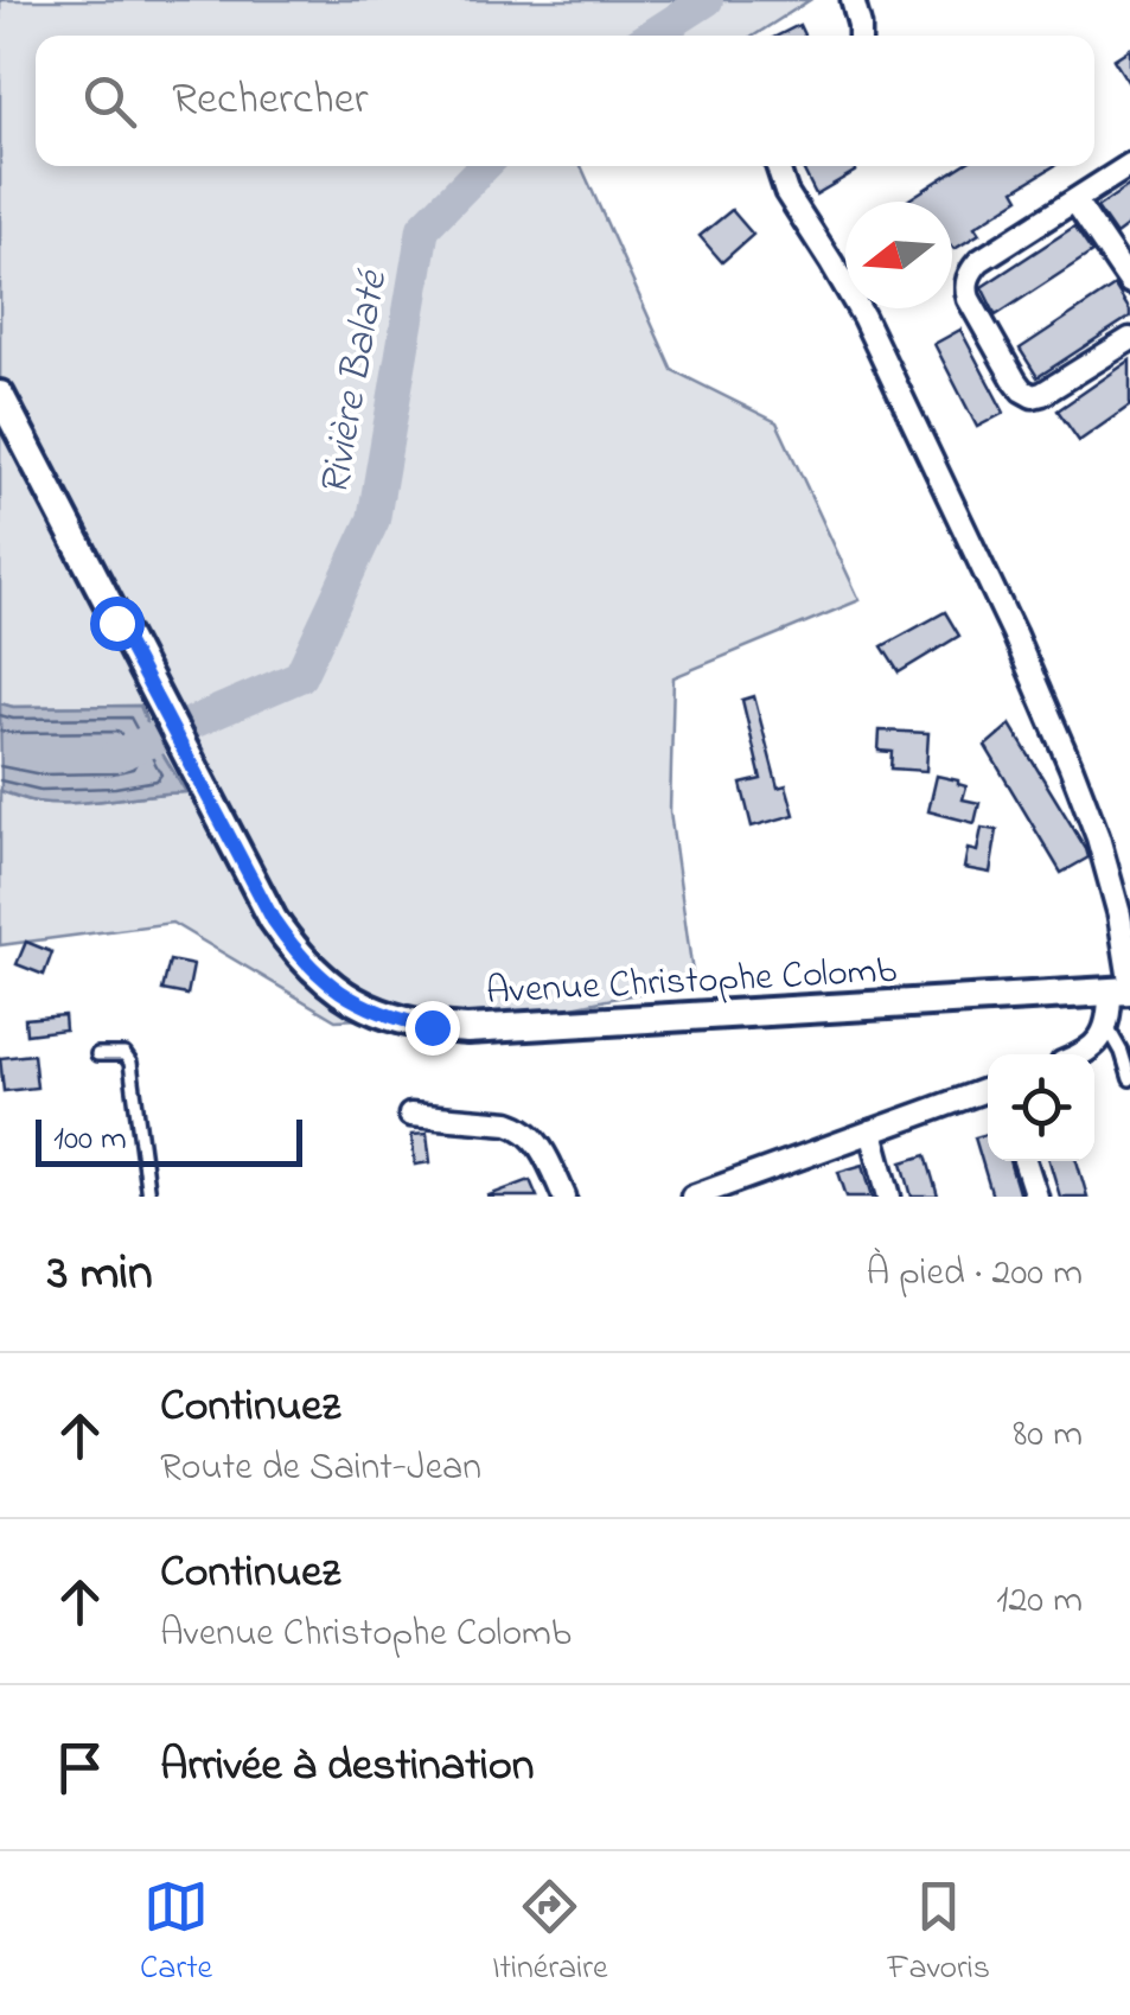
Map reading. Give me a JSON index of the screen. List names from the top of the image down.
{
  "streets": {
    "street": ["Avenue Christophe Colomb"]
  },
  "water": ["Rivière Balaté"],
  "scale_bar": "100 m",
  "north": "left",
  "page": {
    "search": "Rechercher",
    "scale": "100 m",
    "heading": ["3 min", "À pied · 200 m"],
    "list": [
      ["Continuez", "Route de Saint-Jean", "80 m"],
      ["Continuez", "Avenue Christophe Colomb", "120 m"],
      "Arrivée à destination"
    ],
    "nav": ["Carte", "Itinéraire", "Favoris"]
  }
}
